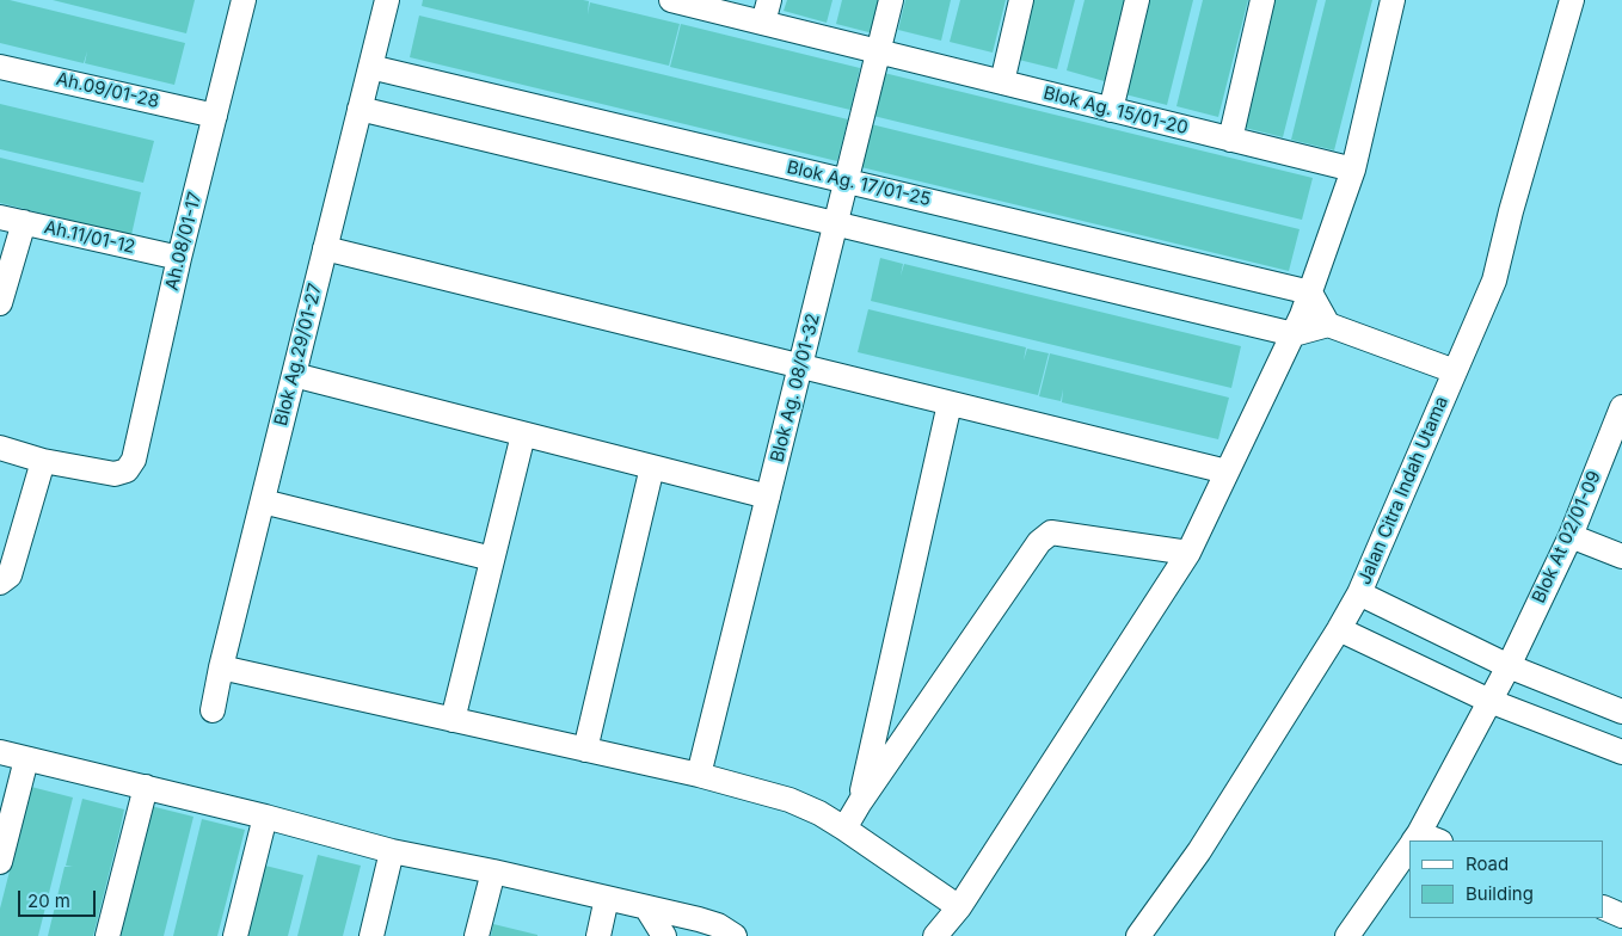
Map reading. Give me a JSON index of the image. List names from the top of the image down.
{
  "streets": {
    "street": [
      "Ah.09/01-28",
      "Blok Ag. 15/01-20",
      "Blok Ag. 17/01-25",
      "Ah.11/01-12",
      "Ah.08/01-17",
      "Blok Ag.29/01-27",
      "Blok Ag. 08/01-32",
      "Jalan Citra Indah Utama",
      "Blok At 02/01-09"
    ]
  },
  "crossings": [
    ["Ah.09/01-28", "Ah.08/01-17"],
    ["Blok Ag. 15/01-20", "Blok Ag. 08/01-32"],
    ["Blok Ag. 17/01-25", "Blok Ag.29/01-27"],
    ["Blok Ag. 17/01-25", "Blok Ag. 08/01-32"],
    ["Ah.11/01-12", "Ah.08/01-17"]
  ],
  "legend": ["Road", "Building"],
  "scale_bar": "20 m"
}
